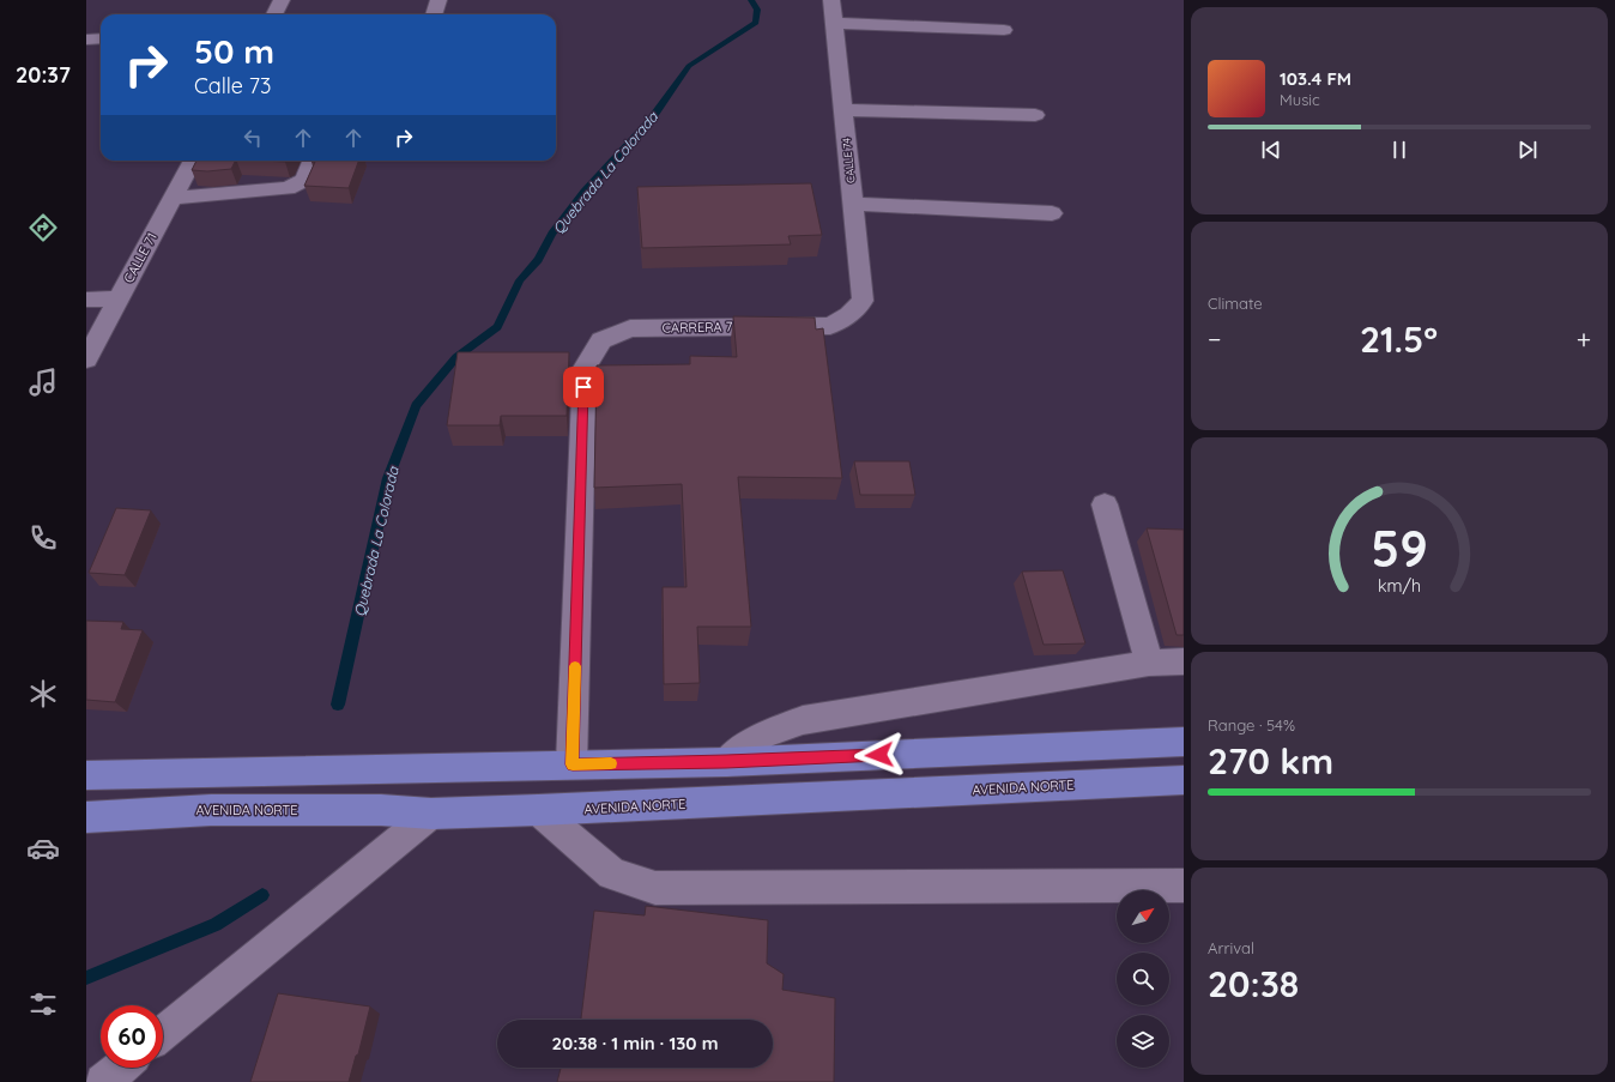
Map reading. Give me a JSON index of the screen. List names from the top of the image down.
{
  "streets": {
    "main road": ["AVENIDA NORTE"],
    "street": ["CALLE 74", "CALLE 71", "CARRERA 7"]
  },
  "crossings": [
    ["CALLE 74", "CARRERA 7"]
  ],
  "water": ["Quebrada La Colorada"],
  "north": "top right",
  "page": {
    "tabs": "20:37",
    "turn": ["50 m", "Calle 73"],
    "song": ["103.4 FM", "Music"],
    "tile": [
      "Climate",
      ["Range · 54%", "270 km"],
      ["Arrival", "20:38"]
    ],
    "heat": ["−", "21.5°", "+"],
    "limit": "60",
    "trip": "20:38 · 1 min · 130 m",
    "gauge": ["59", "km/h"]
  }
}
